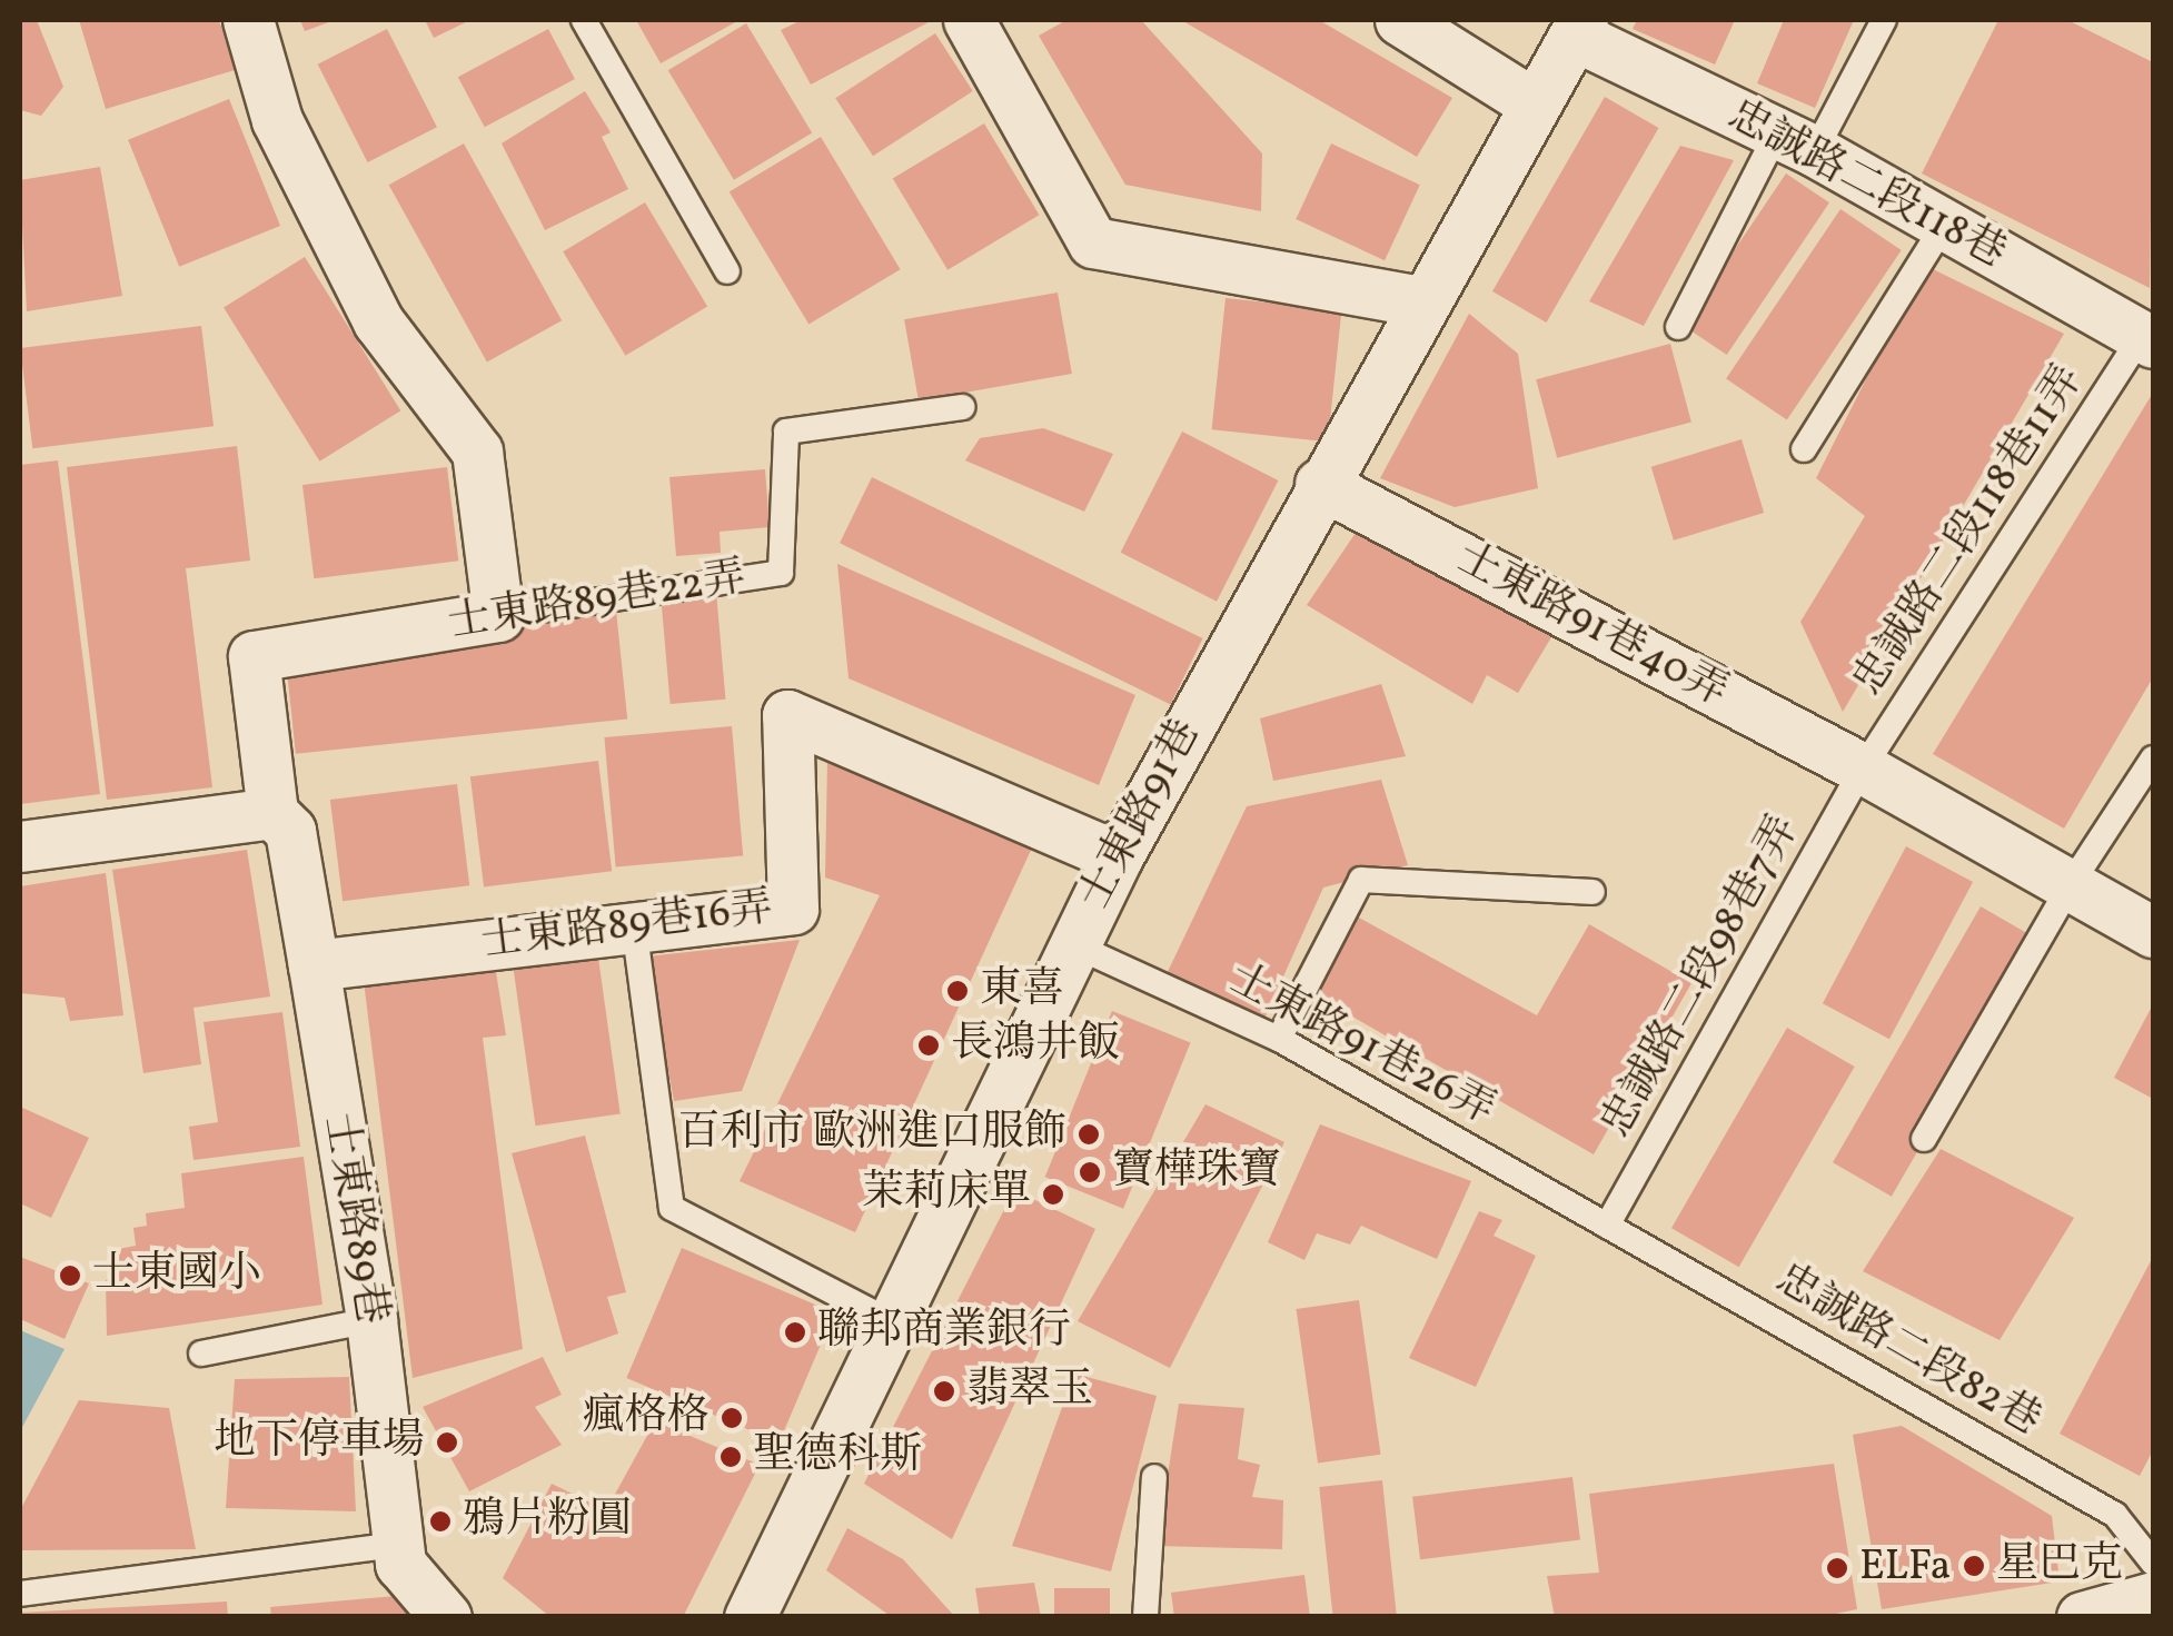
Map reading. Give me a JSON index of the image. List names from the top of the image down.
{
  "streets": {
    "street": [
      "忠誠路二段118巷",
      "士東路89巷22弄",
      "士東路91巷40弄",
      "士東路91巷",
      "士東路89巷16弄",
      "士東路89巷"
    ],
    "lane": [
      "忠誠路二段118巷11弄",
      "忠誠路二段98巷7弄",
      "士東路91巷26弄",
      "忠誠路二段82巷"
    ]
  },
  "crossings": [
    ["忠誠路二段118巷", "忠誠路二段118巷11弄"],
    ["忠誠路二段118巷", "士東路91巷"],
    ["忠誠路二段118巷11弄", "士東路91巷40弄"],
    ["忠誠路二段118巷11弄", "忠誠路二段98巷7弄"],
    ["士東路89巷22弄", "士東路89巷"],
    ["士東路91巷40弄", "士東路91巷"],
    ["士東路91巷40弄", "忠誠路二段98巷7弄"],
    ["士東路91巷", "士東路89巷16弄"],
    ["士東路91巷", "士東路91巷26弄"],
    ["士東路89巷16弄", "士東路89巷"],
    ["忠誠路二段98巷7弄", "士東路91巷26弄"],
    ["忠誠路二段98巷7弄", "忠誠路二段82巷"],
    ["士東路91巷26弄", "忠誠路二段82巷"]
  ],
  "places": [
    "東喜",
    "長鴻井飯",
    "百利市 歐洲進口服飾",
    "寶樺珠寶",
    "茉莉床單",
    "士東國小",
    "聯邦商業銀行",
    "翡翠玉",
    "瘋格格",
    "地下停車場",
    "聖德科斯",
    "鴉片粉圓",
    "星巴克",
    "ELFa"
  ]
}
